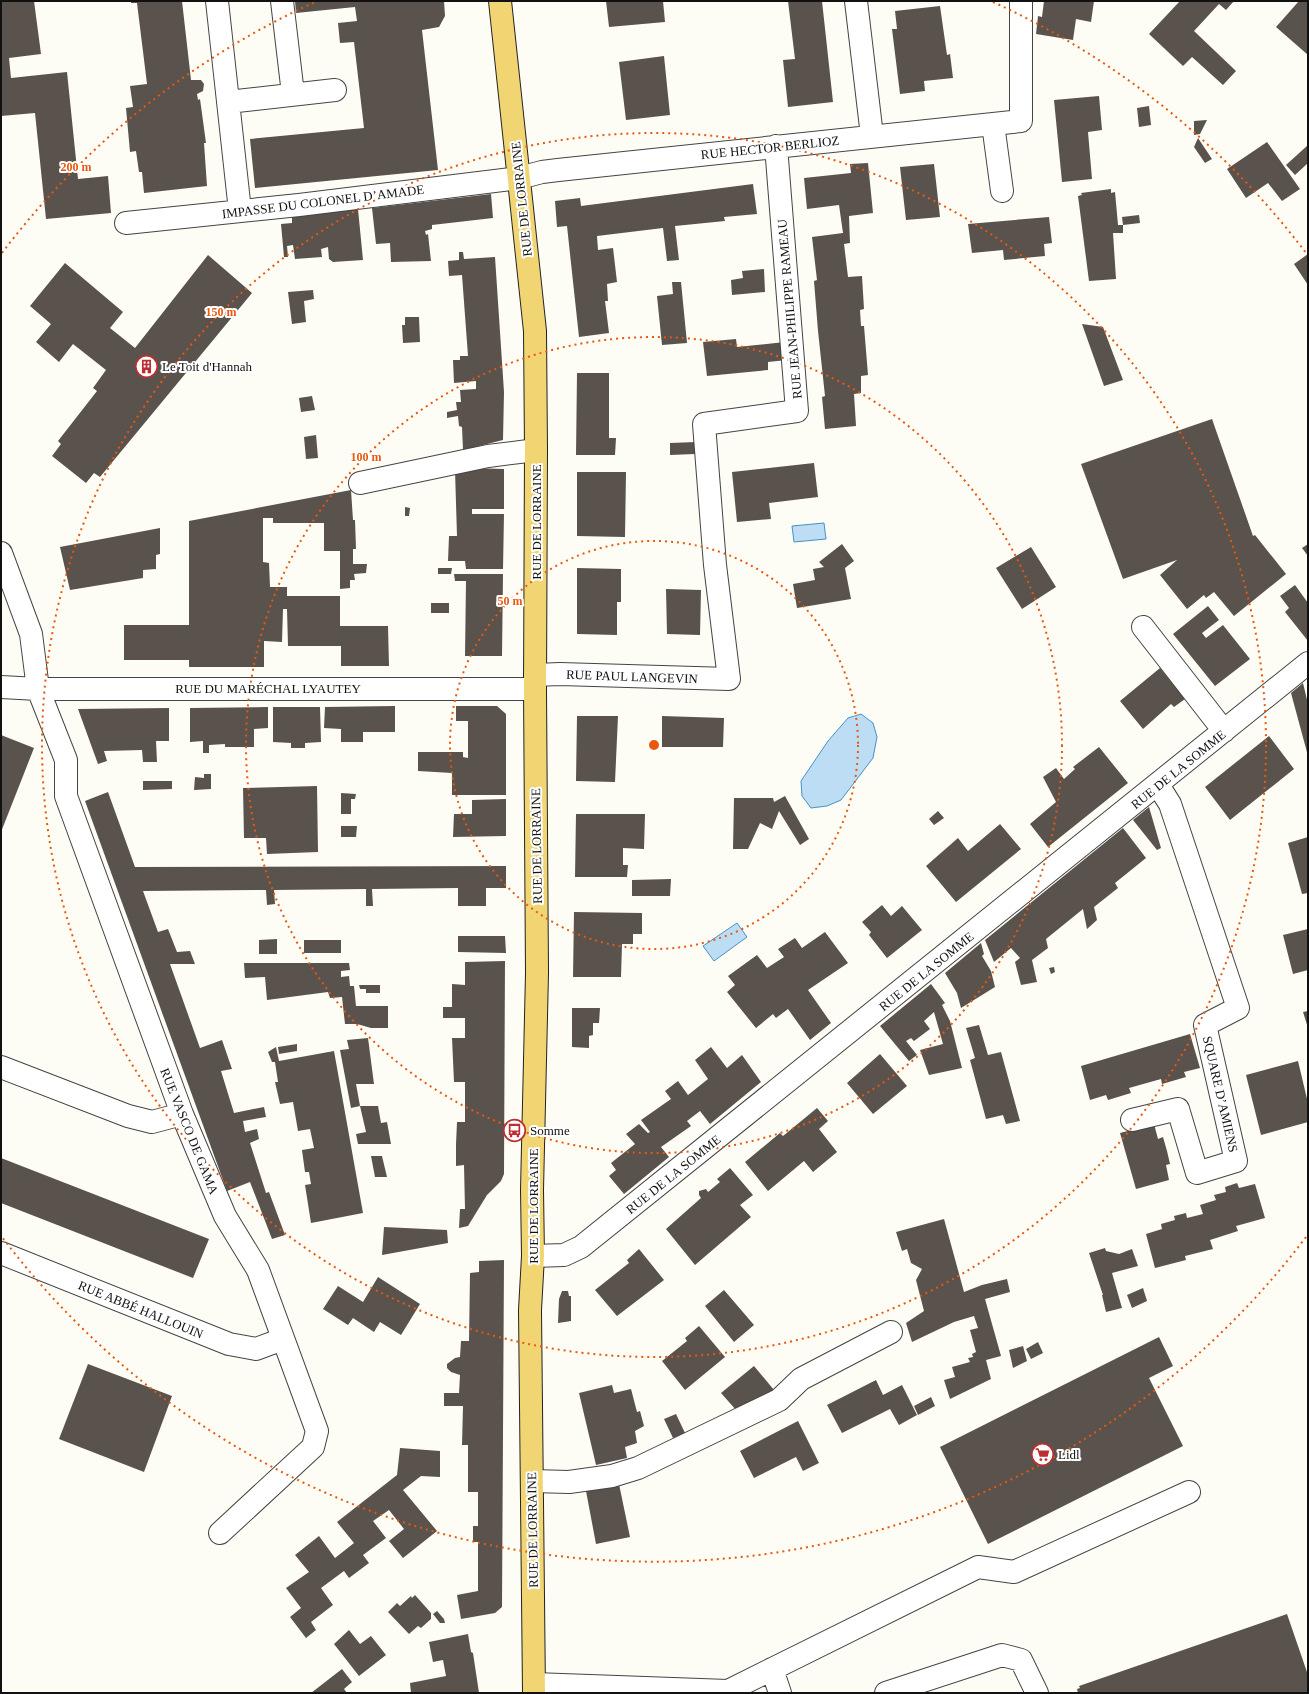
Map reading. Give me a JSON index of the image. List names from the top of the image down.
{
  "streets": {
    "main road": ["RUE DE LORRAINE"],
    "street": [
      "RUE HECTOR BERLIOZ",
      "IMPASSE DU COLONEL D’AMADE",
      "RUE JEAN-PHILIPPE RAMEAU",
      "RUE PAUL LANGEVIN",
      "RUE DU MARÉCHAL LYAUTEY",
      "RUE DE LA SOMME",
      "SQUARE D’AMIENS",
      "RUE VASCO DE GAMA",
      "RUE ABBÉ HALLOUIN"
    ]
  },
  "crossings": [
    ["RUE HECTOR BERLIOZ", "RUE DE LORRAINE"],
    ["RUE HECTOR BERLIOZ", "IMPASSE DU COLONEL D’AMADE"],
    ["RUE HECTOR BERLIOZ", "RUE JEAN-PHILIPPE RAMEAU"],
    ["RUE DE LORRAINE", "IMPASSE DU COLONEL D’AMADE"],
    ["RUE DE LORRAINE", "RUE PAUL LANGEVIN"],
    ["RUE DE LORRAINE", "RUE DU MARÉCHAL LYAUTEY"],
    ["RUE DE LORRAINE", "RUE DE LA SOMME"],
    ["RUE JEAN-PHILIPPE RAMEAU", "RUE PAUL LANGEVIN"],
    ["RUE PAUL LANGEVIN", "RUE DU MARÉCHAL LYAUTEY"],
    ["RUE DU MARÉCHAL LYAUTEY", "RUE VASCO DE GAMA"],
    ["RUE DE LA SOMME", "SQUARE D’AMIENS"],
    ["RUE VASCO DE GAMA", "RUE ABBÉ HALLOUIN"]
  ],
  "places": {
    "building": ["Le Toit d'Hannah"],
    "bus stop": ["Somme"],
    "supermarket": ["Lidl"]
  },
  "rings": [
    "200 m",
    "150 m",
    "100 m",
    "50 m"
  ]
}
